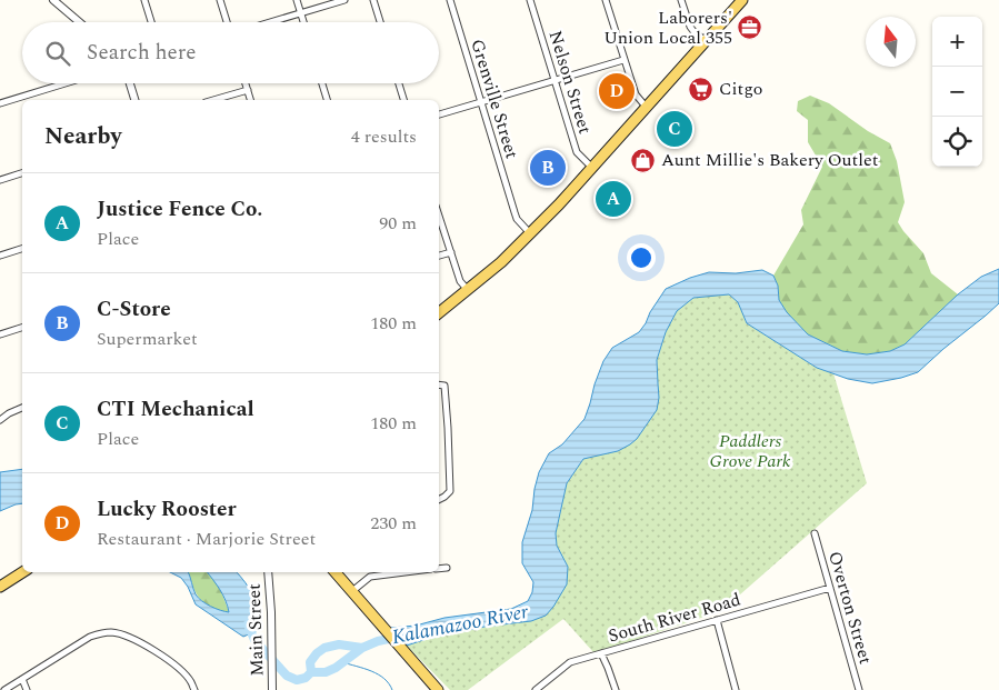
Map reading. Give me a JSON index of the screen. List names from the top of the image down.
{
  "streets": {
    "street": [
      "Nelson Street",
      "Grenville Street",
      "Overton Street",
      "South River Road",
      "Main Street"
    ]
  },
  "crossings": [
    ["Overton Street", "South River Road"]
  ],
  "water": ["Kalamazoo River"],
  "parks": ["Paddlers Grove Park"],
  "places": {
    "office": ["Laborers' Union Local 355"],
    "supermarket": ["Citgo"],
    "shop": ["Aunt Millie's Bakery Outlet"]
  },
  "north": "top",
  "page": {
    "map_buttons": ["+", "−"],
    "search": "Search here",
    "pins": [
      "D",
      "C",
      "B",
      "A"
    ],
    "heading": ["Nearby", "4 results"],
    "list": [
      {
        "mark": "A",
        "name": "Justice Fence Co.",
        "note": "Place",
        "value": "90 m"
      },
      {
        "mark": "B",
        "name": "C-Store",
        "note": "Supermarket",
        "value": "180 m"
      },
      {
        "mark": "C",
        "name": "CTI Mechanical",
        "note": "Place",
        "value": "180 m"
      },
      {
        "mark": "D",
        "name": "Lucky Rooster",
        "note": "Restaurant · Marjorie Street",
        "value": "230 m"
      }
    ]
  }
}
